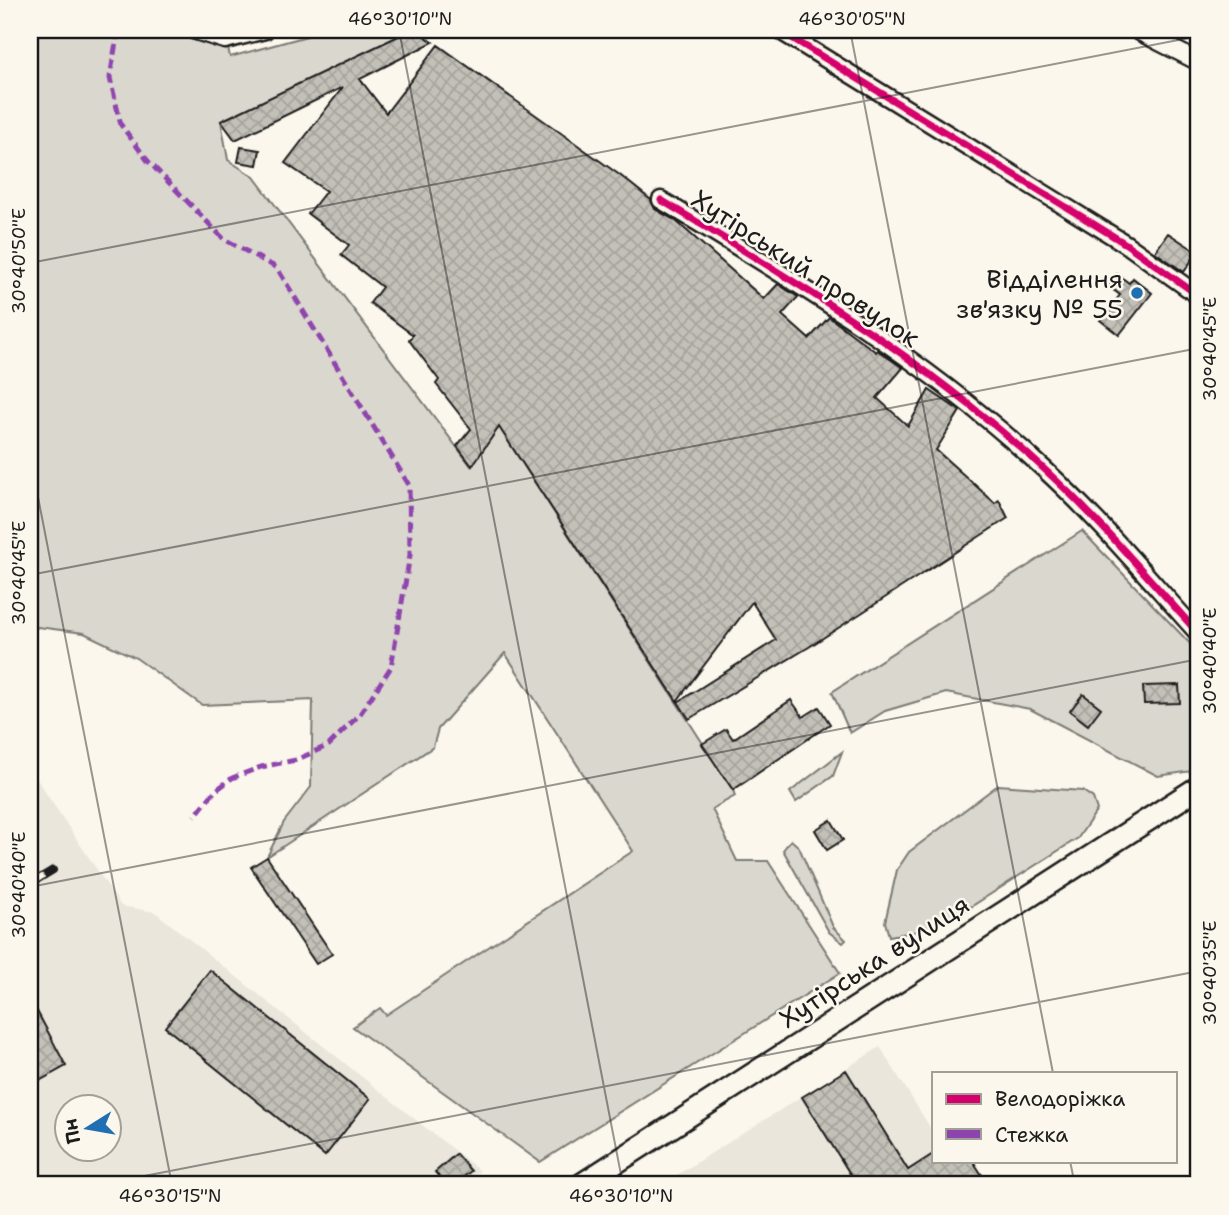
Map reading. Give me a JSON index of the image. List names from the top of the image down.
{
  "streets": {
    "main road": ["Хутірська вулиця"],
    "street": ["Хутірський провулок"]
  },
  "places": ["Відділення зв'язку № 55"],
  "legend": ["Велодоріжка", "Стежка"],
  "north": "left",
  "coordinates": [
    "46°30'10\"N",
    "46°30'05\"N",
    "30°40'50\"E",
    "30°40'45\"E",
    "30°40'40\"E",
    "30°40'35\"E",
    "46°30'15\"N"
  ]
}
